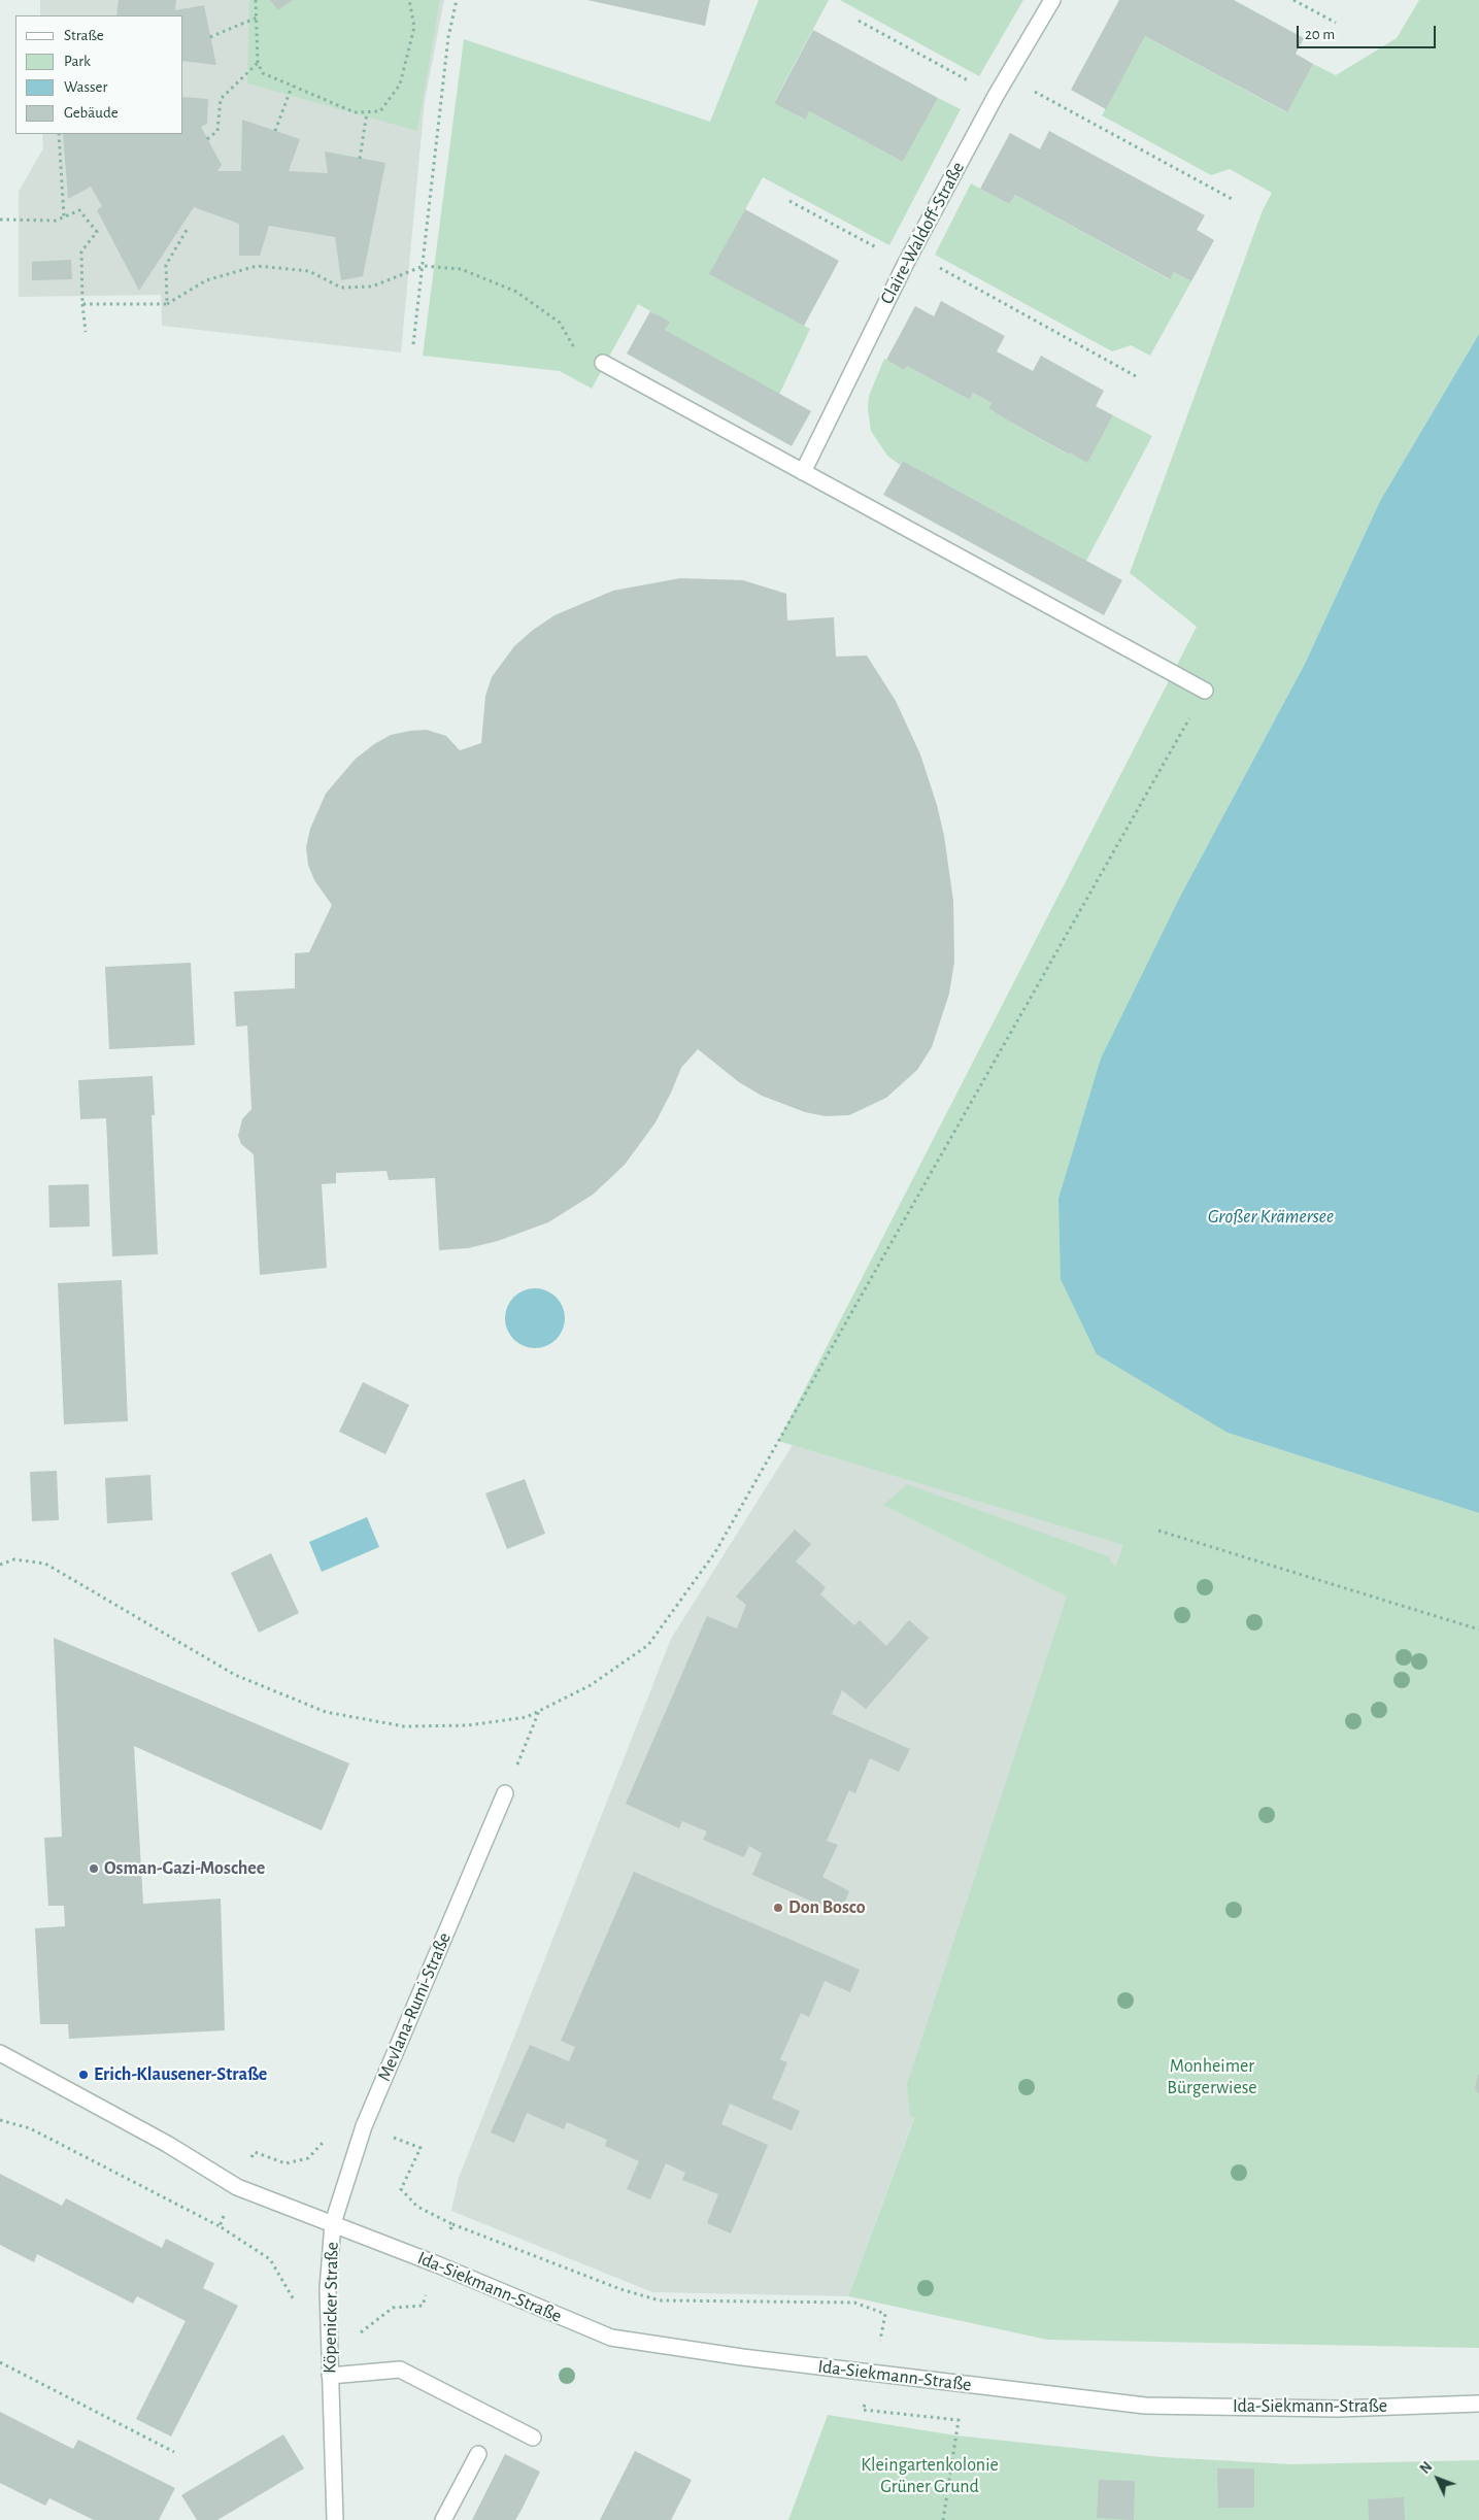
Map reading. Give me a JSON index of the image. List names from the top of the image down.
{
  "streets": {
    "street": [
      "Claire-Waldoff-Straße",
      "Mevlana-Rumi-Straße",
      "Ida-Siekmann-Straße",
      "Köpenicker Straße"
    ]
  },
  "crossings": [
    ["Mevlana-Rumi-Straße", "Ida-Siekmann-Straße"],
    ["Mevlana-Rumi-Straße", "Köpenicker Straße"],
    ["Ida-Siekmann-Straße", "Köpenicker Straße"]
  ],
  "water": ["Großer Krämersee"],
  "parks": ["Monheimer Bürgerwiese", "Kleingartenkolonie Grüner Grund"],
  "places": ["Osman-Gazi-Moschee", "Don Bosco", "Erich-Klausener-Straße"],
  "legend": [
    "Straße",
    "Park",
    "Wasser",
    "Gebäude"
  ],
  "scale_bar": "20 m",
  "north": "top left"
}
